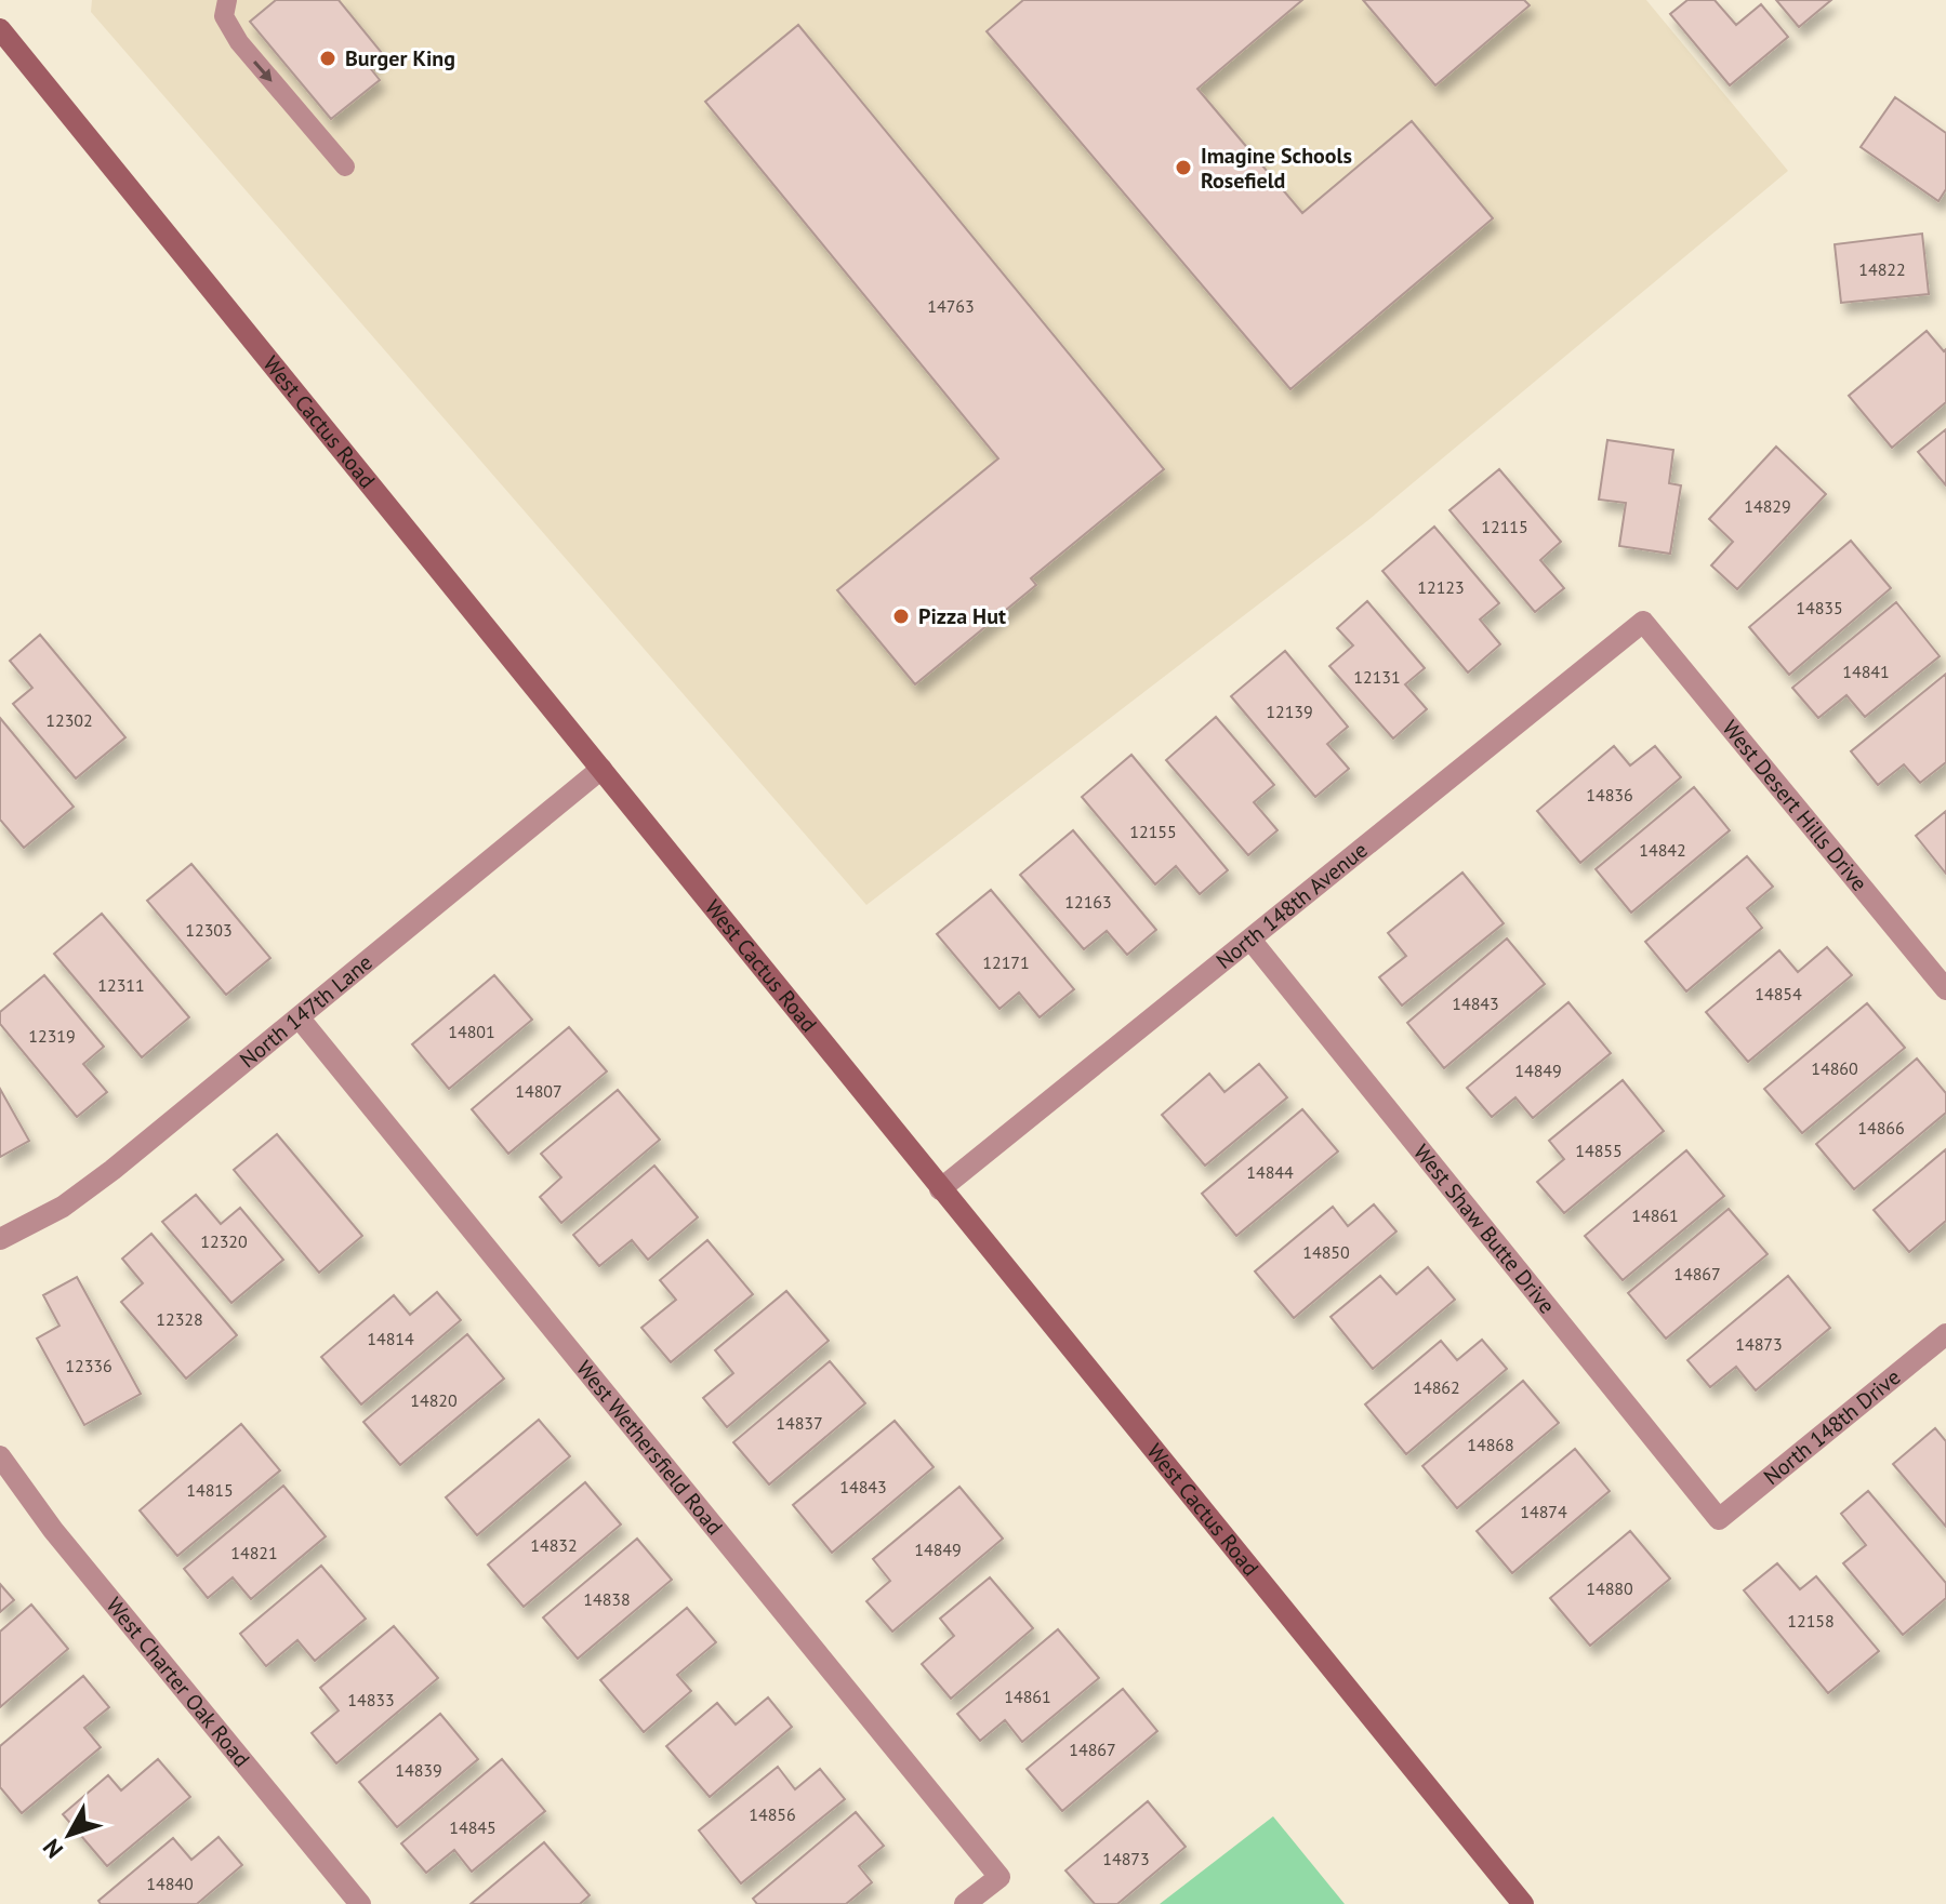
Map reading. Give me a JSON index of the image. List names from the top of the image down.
{
  "streets": {
    "main road": ["West Cactus Road"],
    "street": [
      "West Desert Hills Drive",
      "North 148th Avenue",
      "North 147th Lane",
      "West Shaw Butte Drive",
      "North 148th Drive",
      "West Wethersfield Road",
      "West Charter Oak Road"
    ]
  },
  "crossings": [
    ["West Cactus Road", "North 148th Avenue"],
    ["West Cactus Road", "North 147th Lane"],
    ["West Desert Hills Drive", "North 148th Avenue"],
    ["North 148th Avenue", "West Shaw Butte Drive"],
    ["North 147th Lane", "West Wethersfield Road"],
    ["West Shaw Butte Drive", "North 148th Drive"]
  ],
  "places": ["Burger King", "Imagine Schools Rosefield", "Pizza Hut"],
  "house_numbers": [
    "14822",
    "14763",
    "14829",
    "12115",
    "12123",
    "14835",
    "14841",
    "12131",
    "12139",
    "12302",
    "14836",
    "12155",
    "14842",
    "12163",
    "12303",
    "12171",
    "12311",
    "14854",
    "14843",
    "14801",
    "12319",
    "14860",
    "14849",
    "14807",
    "14866",
    "14855",
    "14844",
    "14861",
    "12320",
    "14850",
    "14867",
    "12328",
    "14814",
    "14873",
    "12336",
    "14862",
    "14820",
    "14837",
    "14868",
    "14843",
    "14815",
    "14874",
    "14832",
    "14849",
    "14821",
    "14880",
    "14838",
    "12158",
    "14861",
    "14833",
    "14867",
    "14839",
    "14856",
    "14845",
    "14873",
    "14840"
  ],
  "north": "bottom left"
}
